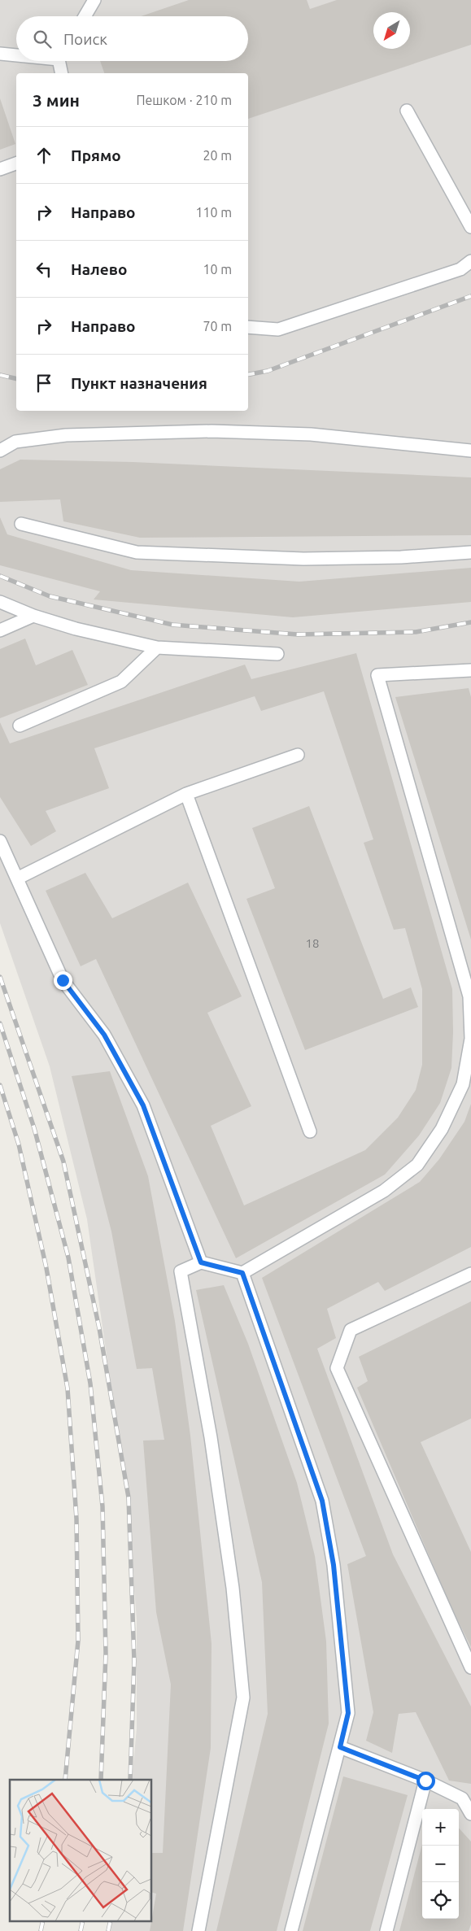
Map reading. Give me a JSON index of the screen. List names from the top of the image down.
{
  "house_numbers": ["18"],
  "north": "bottom left",
  "page": {
    "search": "Поиск",
    "heading": ["3 мин", "Пешком · 210 m"],
    "list": [
      ["Прямо", "20 m"],
      ["Направо", "110 m"],
      ["Налево", "10 m"],
      ["Направо", "70 m"],
      "Пункт назначения"
    ],
    "map_buttons": ["+", "−"]
  }
}
